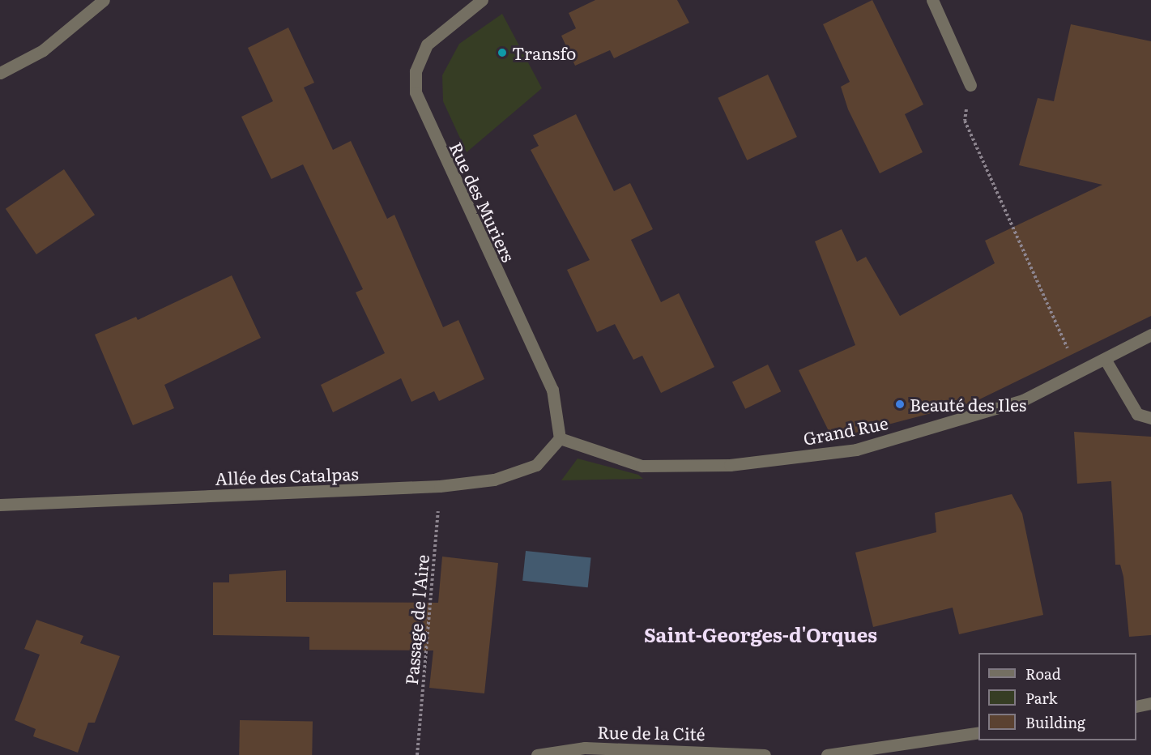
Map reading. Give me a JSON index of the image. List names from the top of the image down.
{
  "streets": {
    "street": [
      "Rue des Muriers",
      "Grand Rue",
      "Allée des Catalpas",
      "Rue de la Cité"
    ],
    "path": ["Passage de l'Aire"]
  },
  "crossings": [
    ["Rue des Muriers", "Grand Rue"],
    ["Rue des Muriers", "Allée des Catalpas"],
    ["Grand Rue", "Allée des Catalpas"],
    ["Allée des Catalpas", "Passage de l'Aire"]
  ],
  "districts": ["Saint-Georges-d'Orques"],
  "places": ["Transfo", "Beauté des Iles"],
  "legend": ["Road", "Park", "Building"]
}
